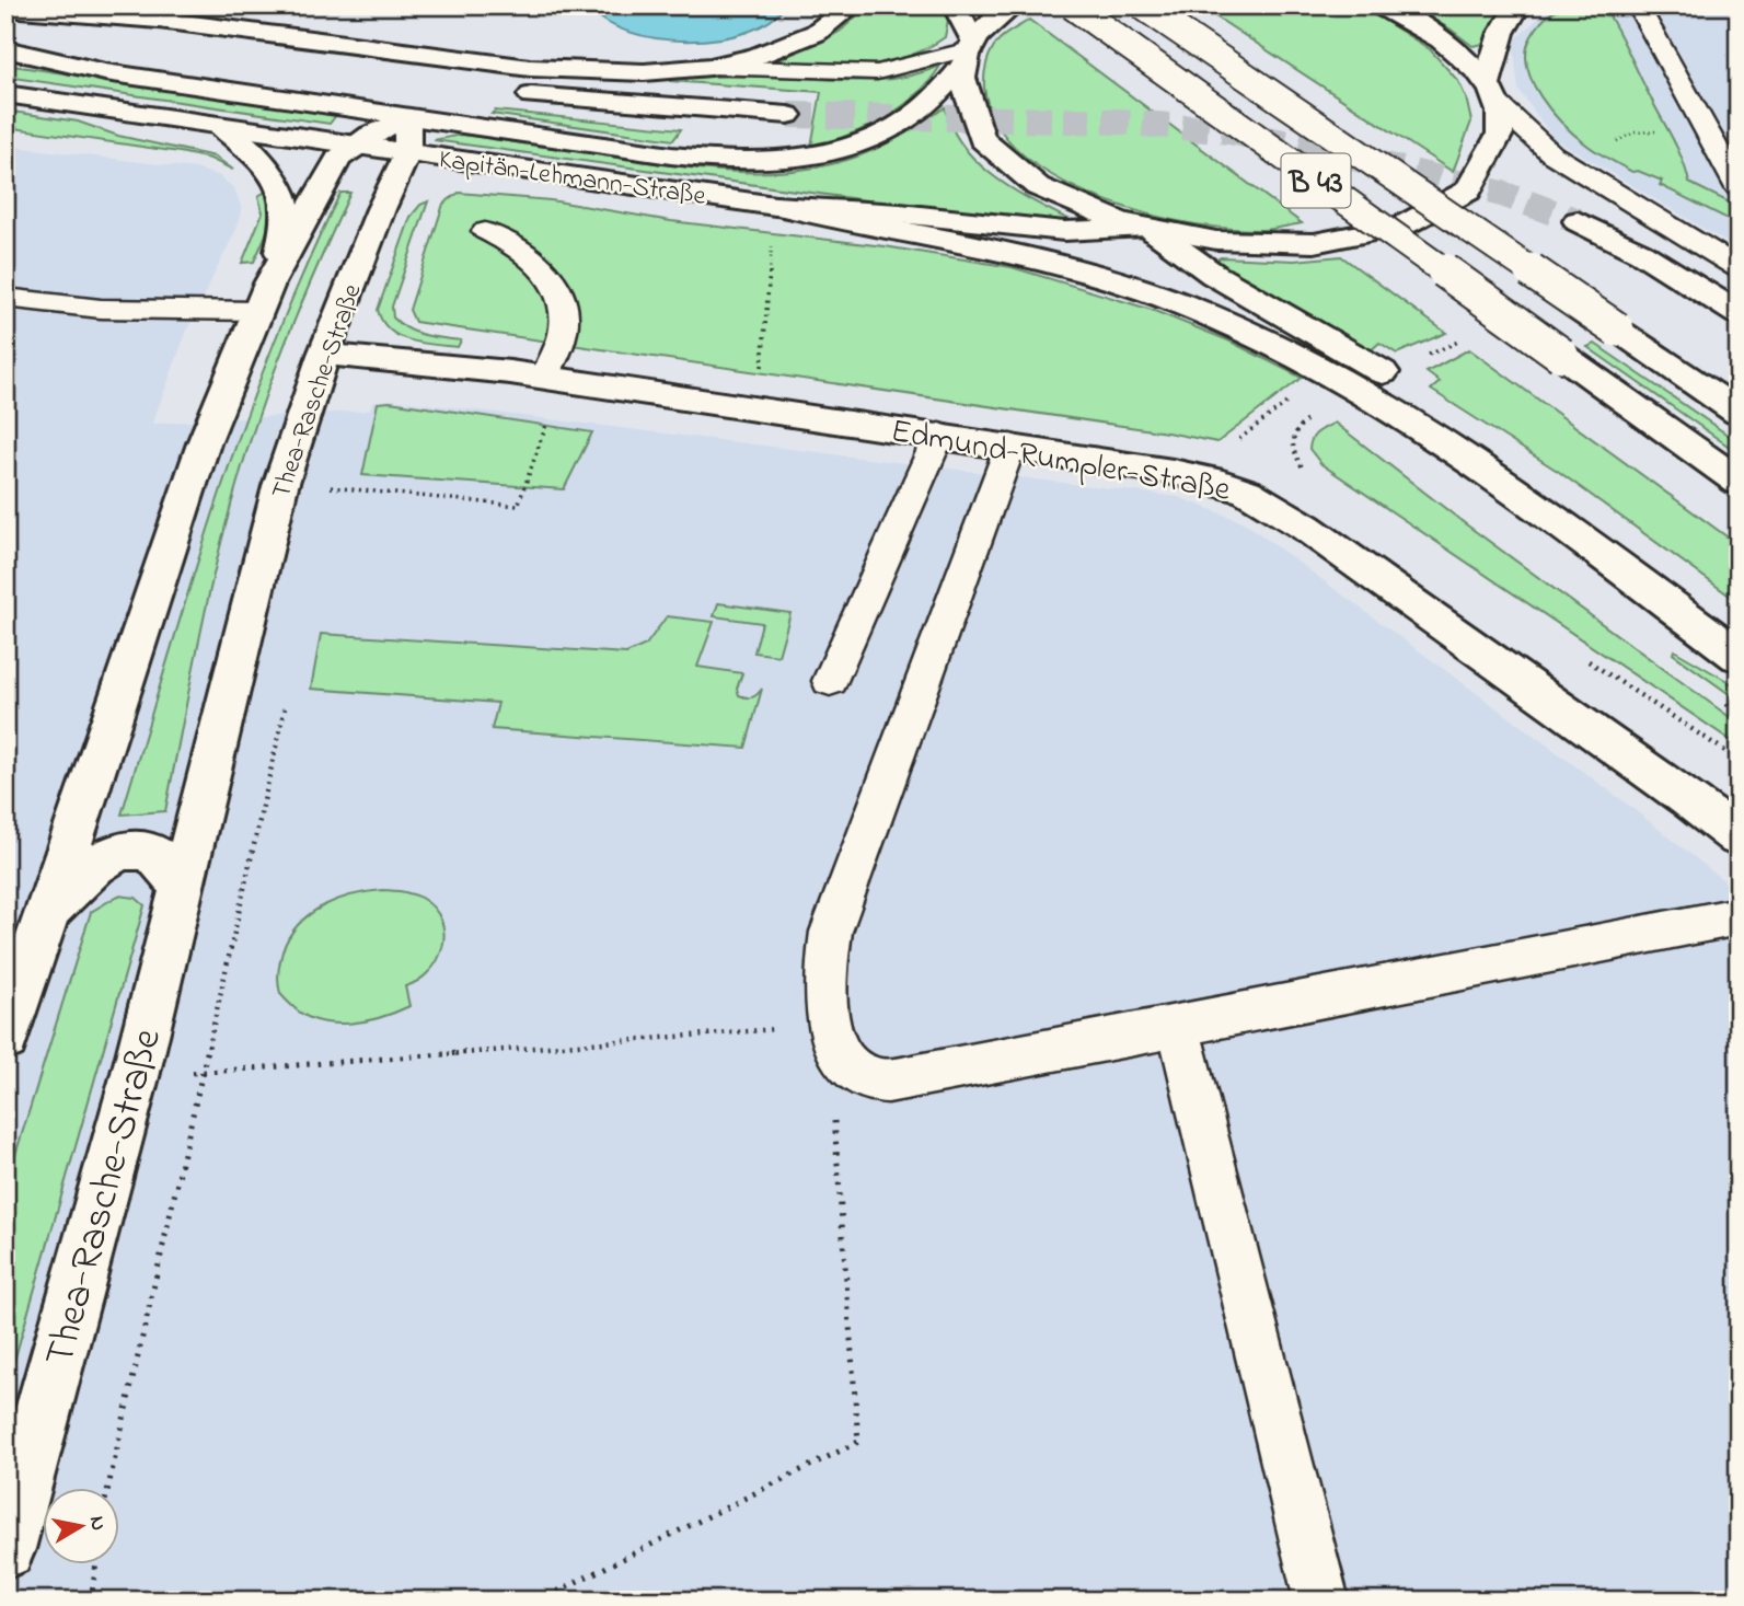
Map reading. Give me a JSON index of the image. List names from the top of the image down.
{
  "streets": {
    "main road": [
      "Kapitän-Lehmann-Straße",
      "B 43",
      "Thea-Rasche-Straße",
      "Edmund-Rumpler-Straße"
    ]
  },
  "crossings": [
    ["Kapitän-Lehmann-Straße", "Thea-Rasche-Straße"],
    ["Thea-Rasche-Straße", "Edmund-Rumpler-Straße"]
  ],
  "north": "right"
}
